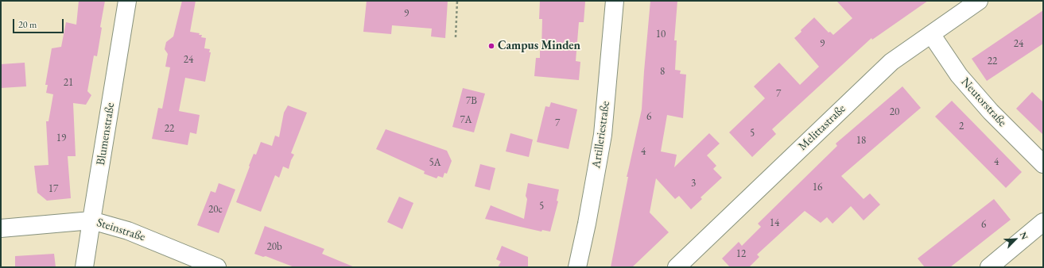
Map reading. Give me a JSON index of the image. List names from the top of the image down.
{
  "streets": {
    "street": [
      "Neutorstraße",
      "Melittastraße",
      "Blumenstraße",
      "Artilleriestraße",
      "Steinstraße"
    ]
  },
  "crossings": [
    ["Neutorstraße", "Melittastraße"],
    ["Blumenstraße", "Steinstraße"]
  ],
  "places": ["Campus Minden"],
  "house_numbers": [
    "9",
    "10",
    "9",
    "24",
    "24",
    "22",
    "8",
    "21",
    "7",
    "7B",
    "20",
    "6",
    "7A",
    "7",
    "2",
    "22",
    "5",
    "19",
    "18",
    "4",
    "4",
    "5A",
    "3",
    "16",
    "17",
    "5",
    "20c",
    "14",
    "6",
    "20b",
    "12"
  ],
  "scale_bar": "20 m",
  "north": "top right"
}
